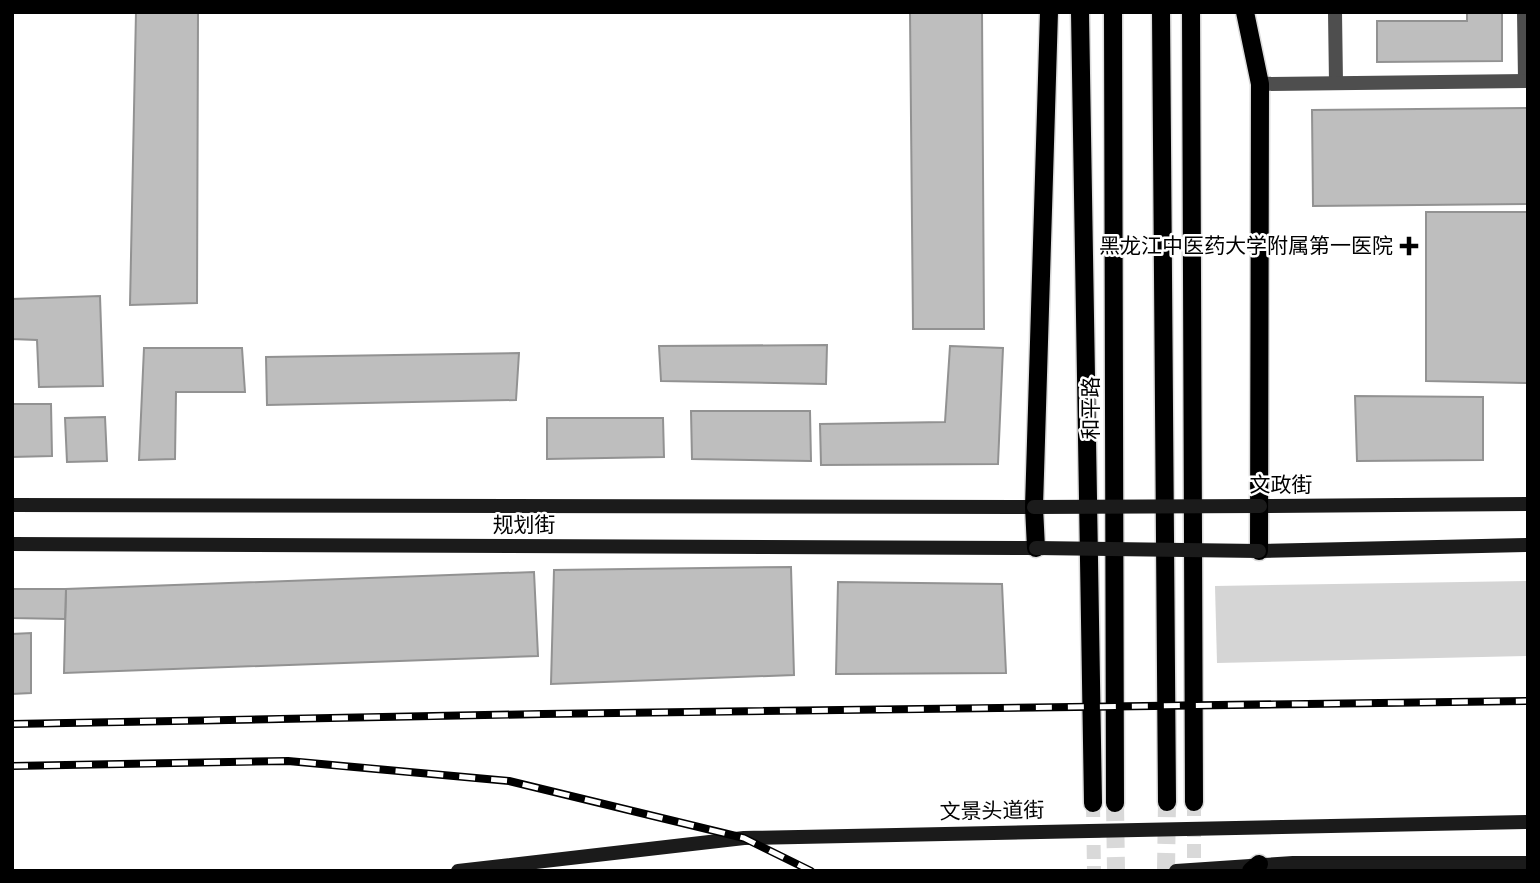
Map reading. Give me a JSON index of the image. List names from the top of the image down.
{
  "streets": {
    "main road": [
      "和平路",
      "文政街",
      "规划街",
      "文景头道街"
    ]
  },
  "crossings": [
    ["文政街", "规划街"]
  ],
  "places": {
    "health": ["黑龙江中医药大学附属第一医院"]
  }
}
